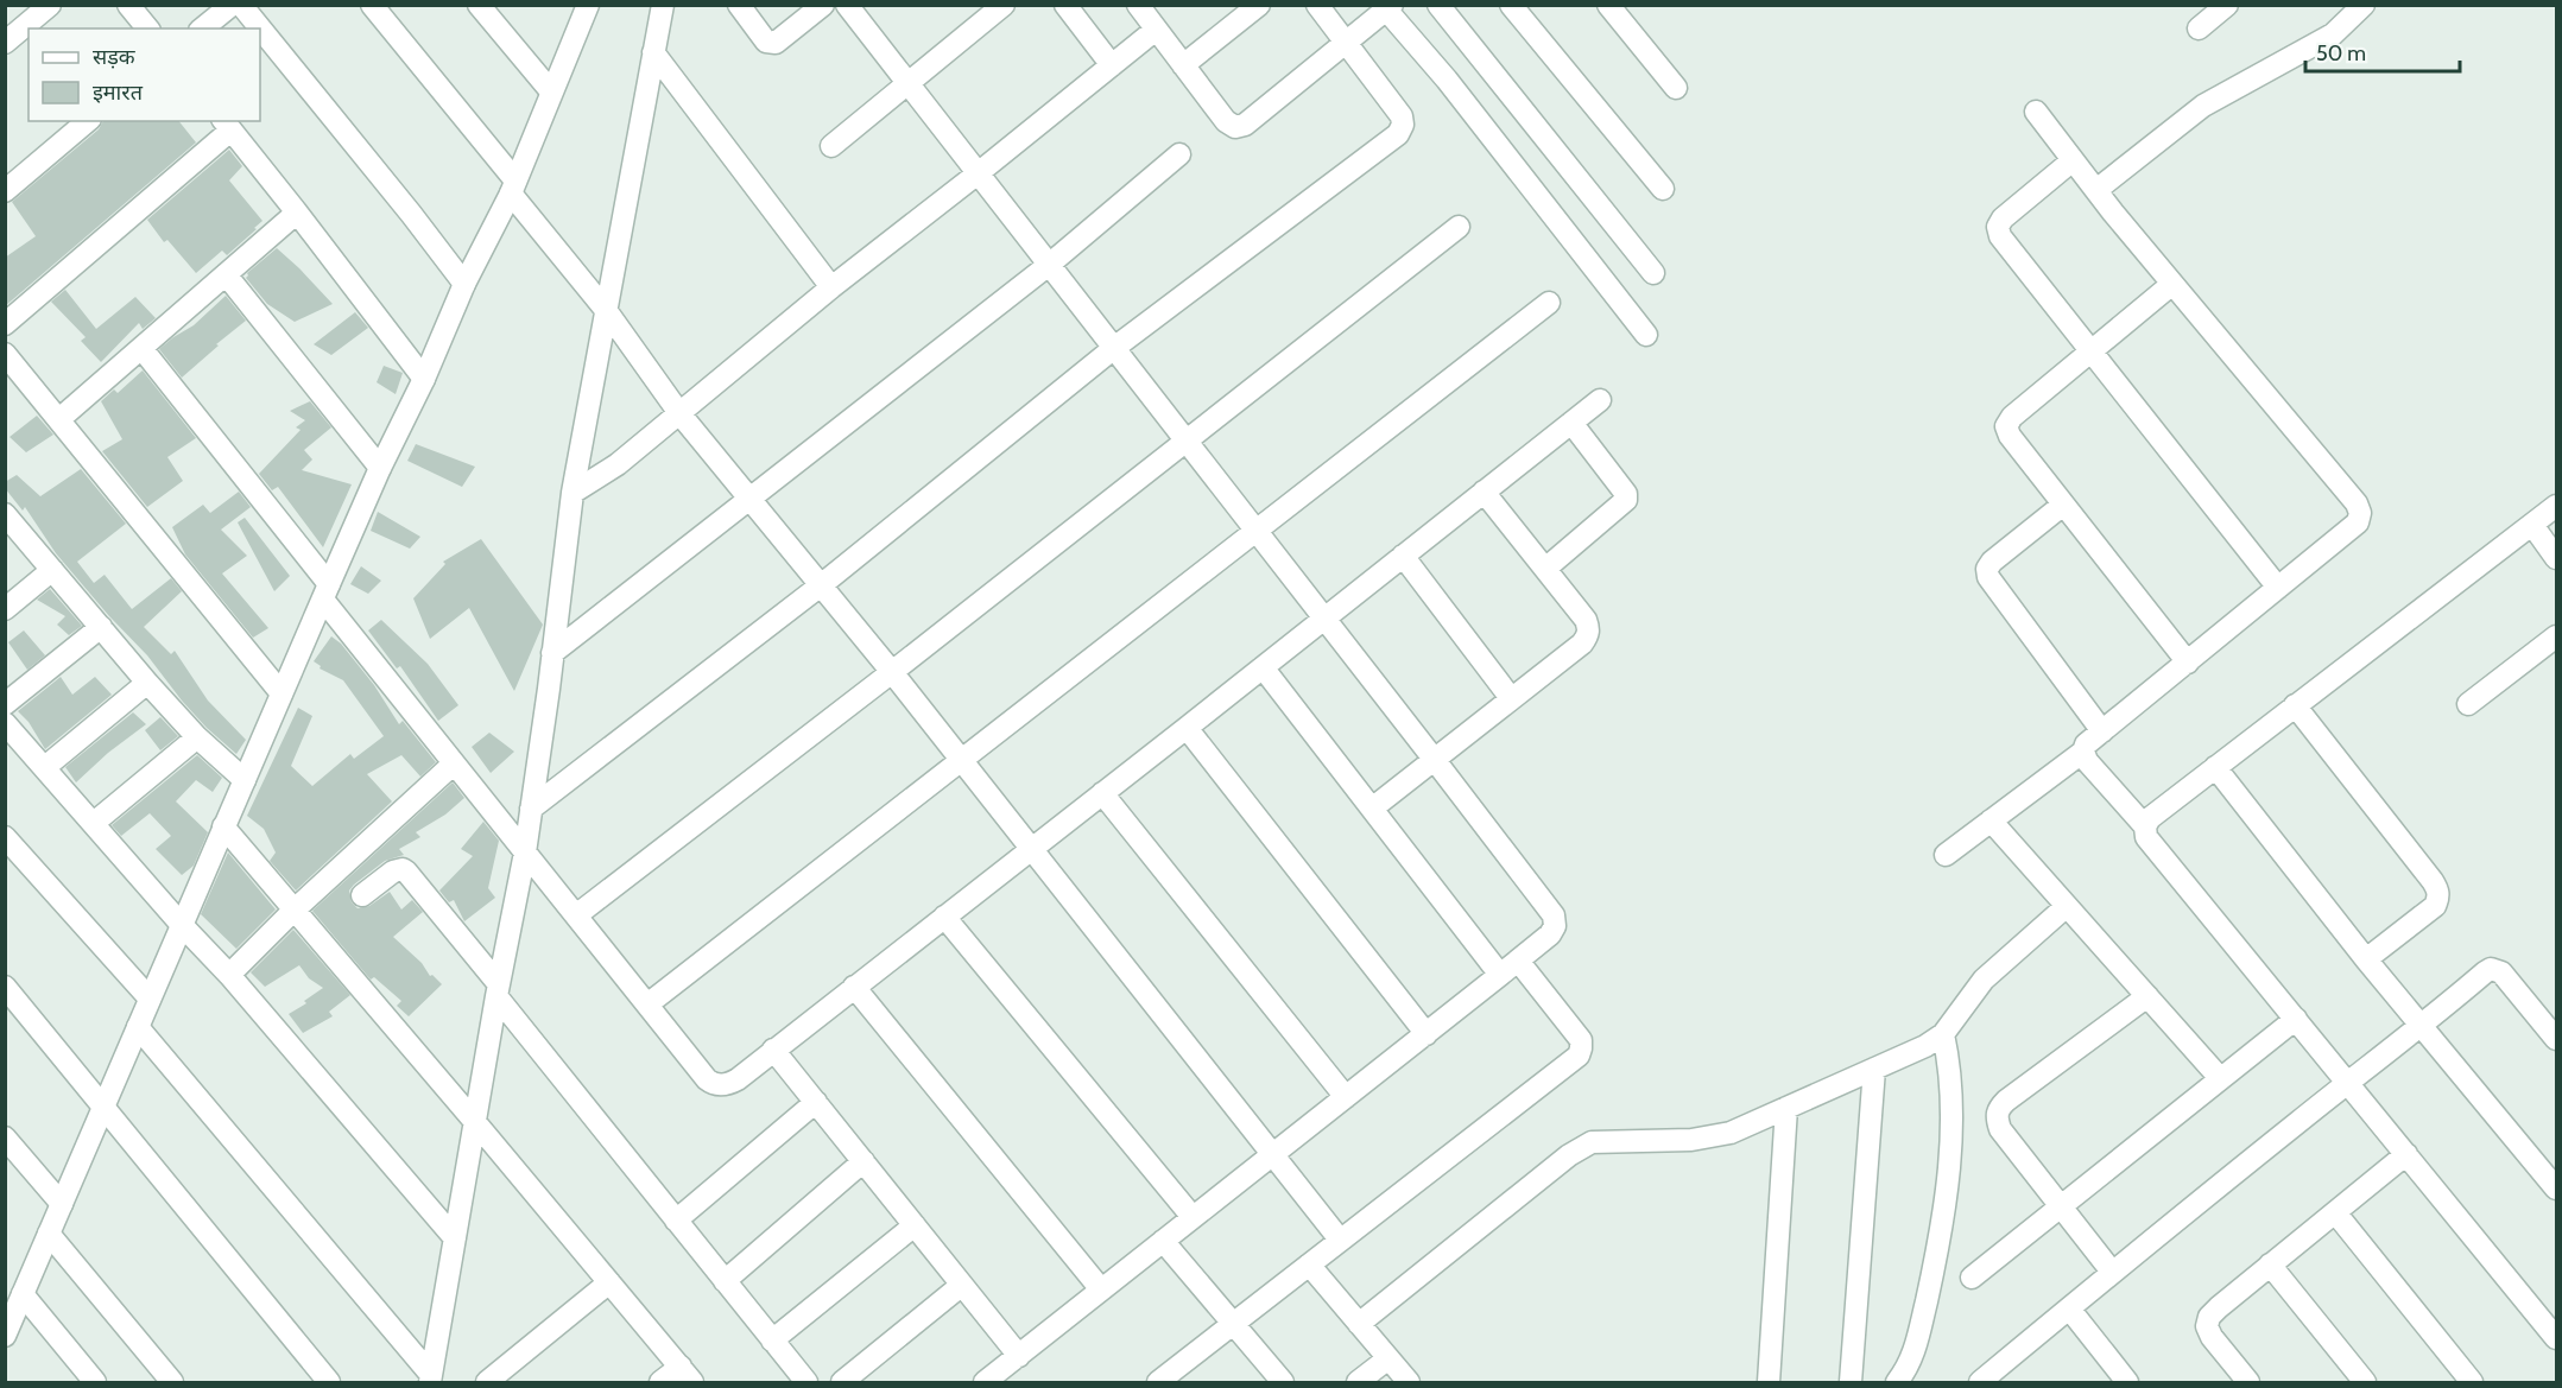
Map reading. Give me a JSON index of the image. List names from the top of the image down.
{
  "legend": ["सड़क", "इमारत"],
  "scale_bar": "50 m"
}
